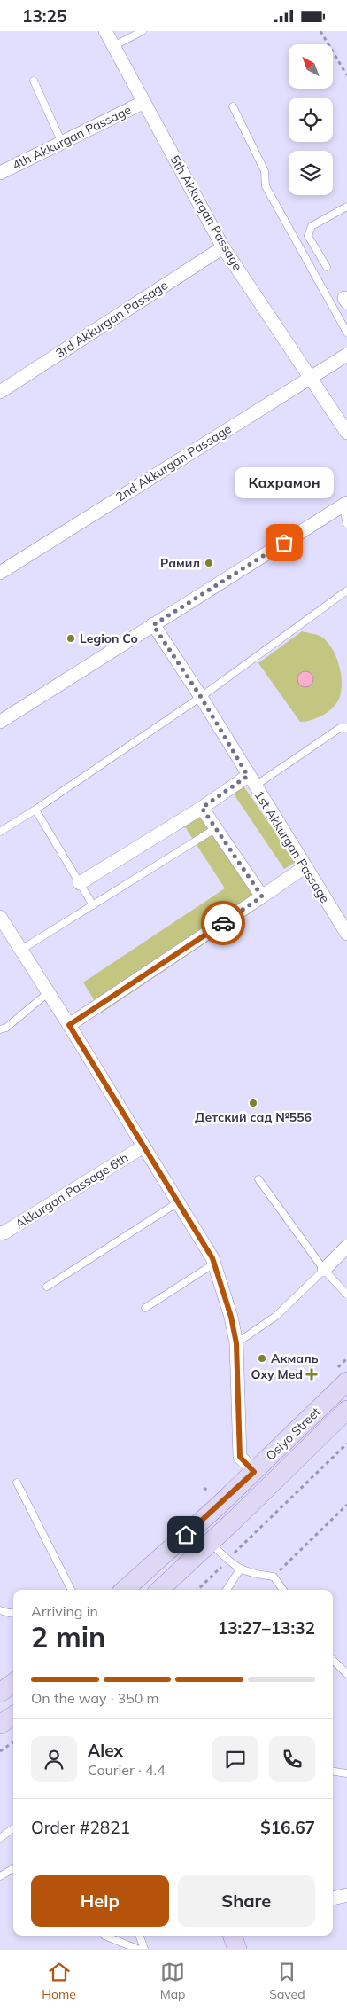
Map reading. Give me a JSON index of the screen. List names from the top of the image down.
{
  "streets": {
    "main road": ["Osiyo Street"],
    "street": [
      "4th Akkurgan Passage",
      "5th Akkurgan Passage",
      "3rd Akkurgan Passage",
      "2nd Akkurgan Passage",
      "1st Akkurgan Passage",
      "Akkurgan Passage 6th"
    ]
  },
  "crossings": [
    ["4th Akkurgan Passage", "5th Akkurgan Passage"],
    ["5th Akkurgan Passage", "3rd Akkurgan Passage"],
    ["5th Akkurgan Passage", "2nd Akkurgan Passage"]
  ],
  "places": {
    "other": [
      "Кахрамон",
      "Рамил",
      "Legion Co",
      "Детский сад №556",
      "Акмаль"
    ],
    "health": ["Oxy Med"]
  },
  "north": "top left",
  "page": {
    "status": "13:25",
    "bubble": "Кахрамон",
    "heading": ["2 min", "Arriving in", "13:27–13:32"],
    "panel": [
      "Alex",
      "Courier · 4.4",
      "Order #2821",
      "$16.67"
    ],
    "bar": "On the way · 350 m",
    "buttons": ["Help", "Share"],
    "tabs": ["Home", "Map", "Saved"]
  }
}
